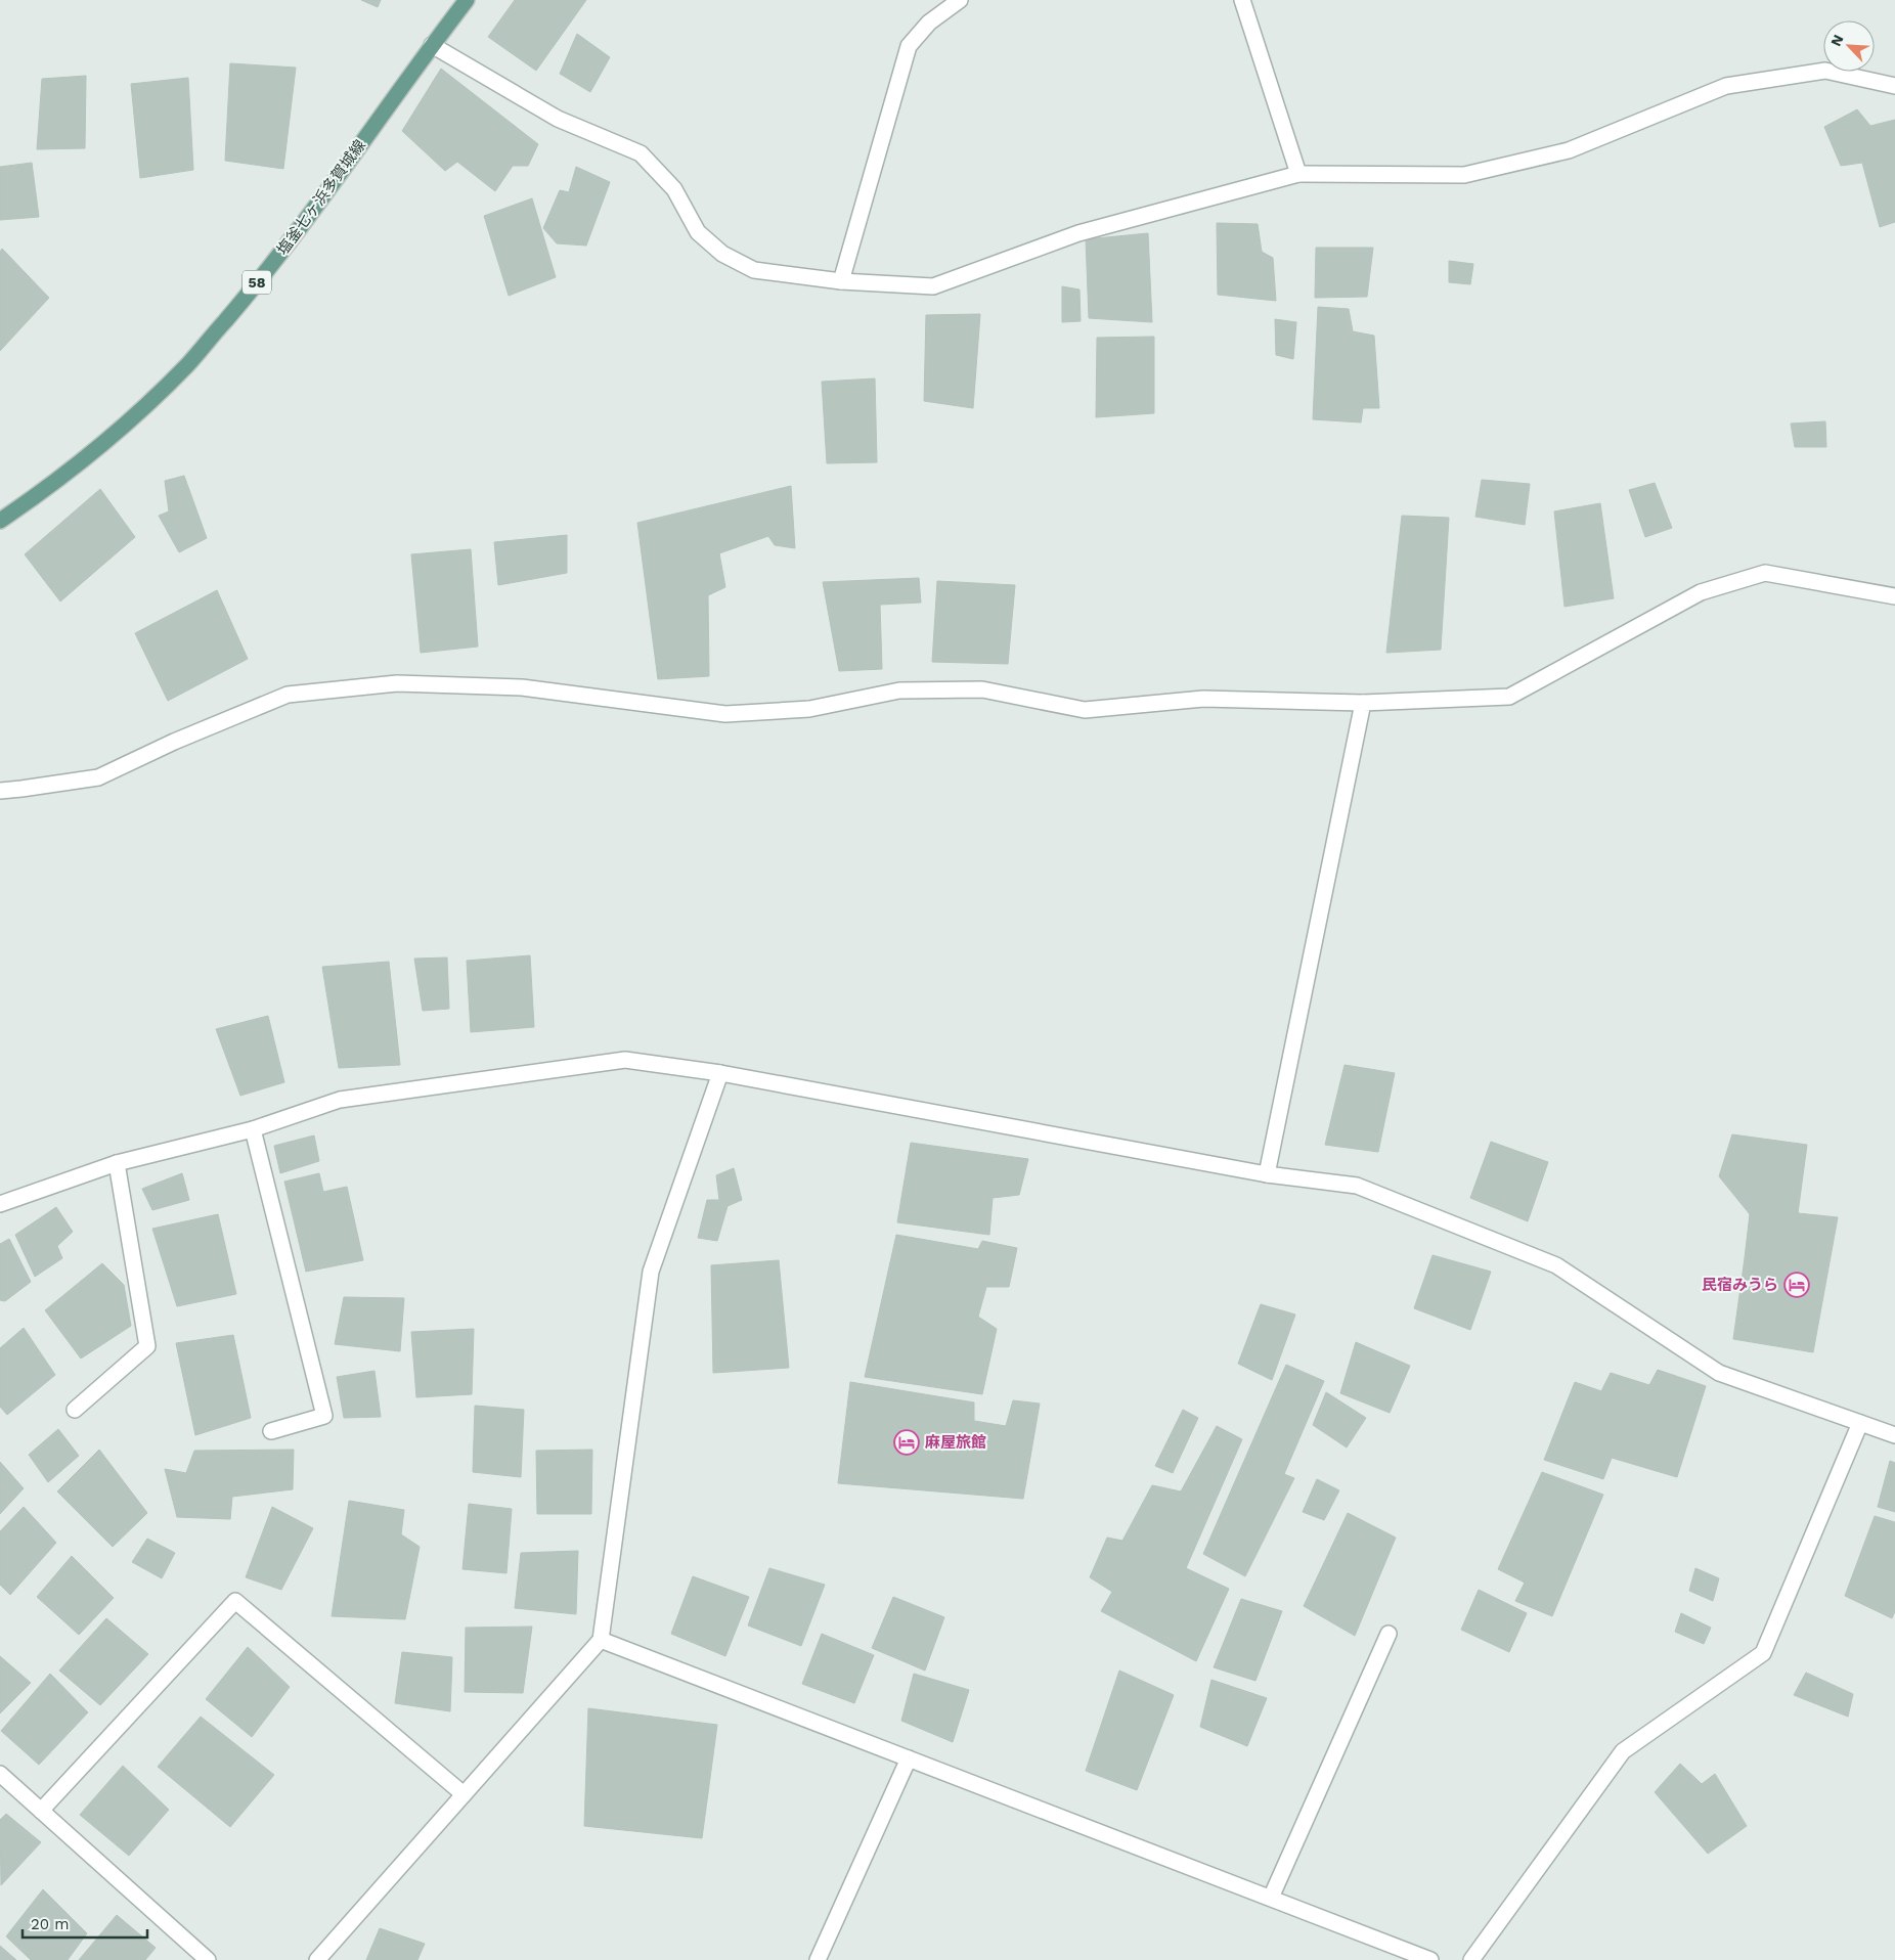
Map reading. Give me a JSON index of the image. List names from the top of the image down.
{
  "streets": {
    "main road": ["塩釜七ヶ浜多賀城線", "58"]
  },
  "places": {
    "hotel": ["民宿みうら", "麻屋旅館"]
  },
  "scale_bar": "20 m",
  "north": "top left"
}
